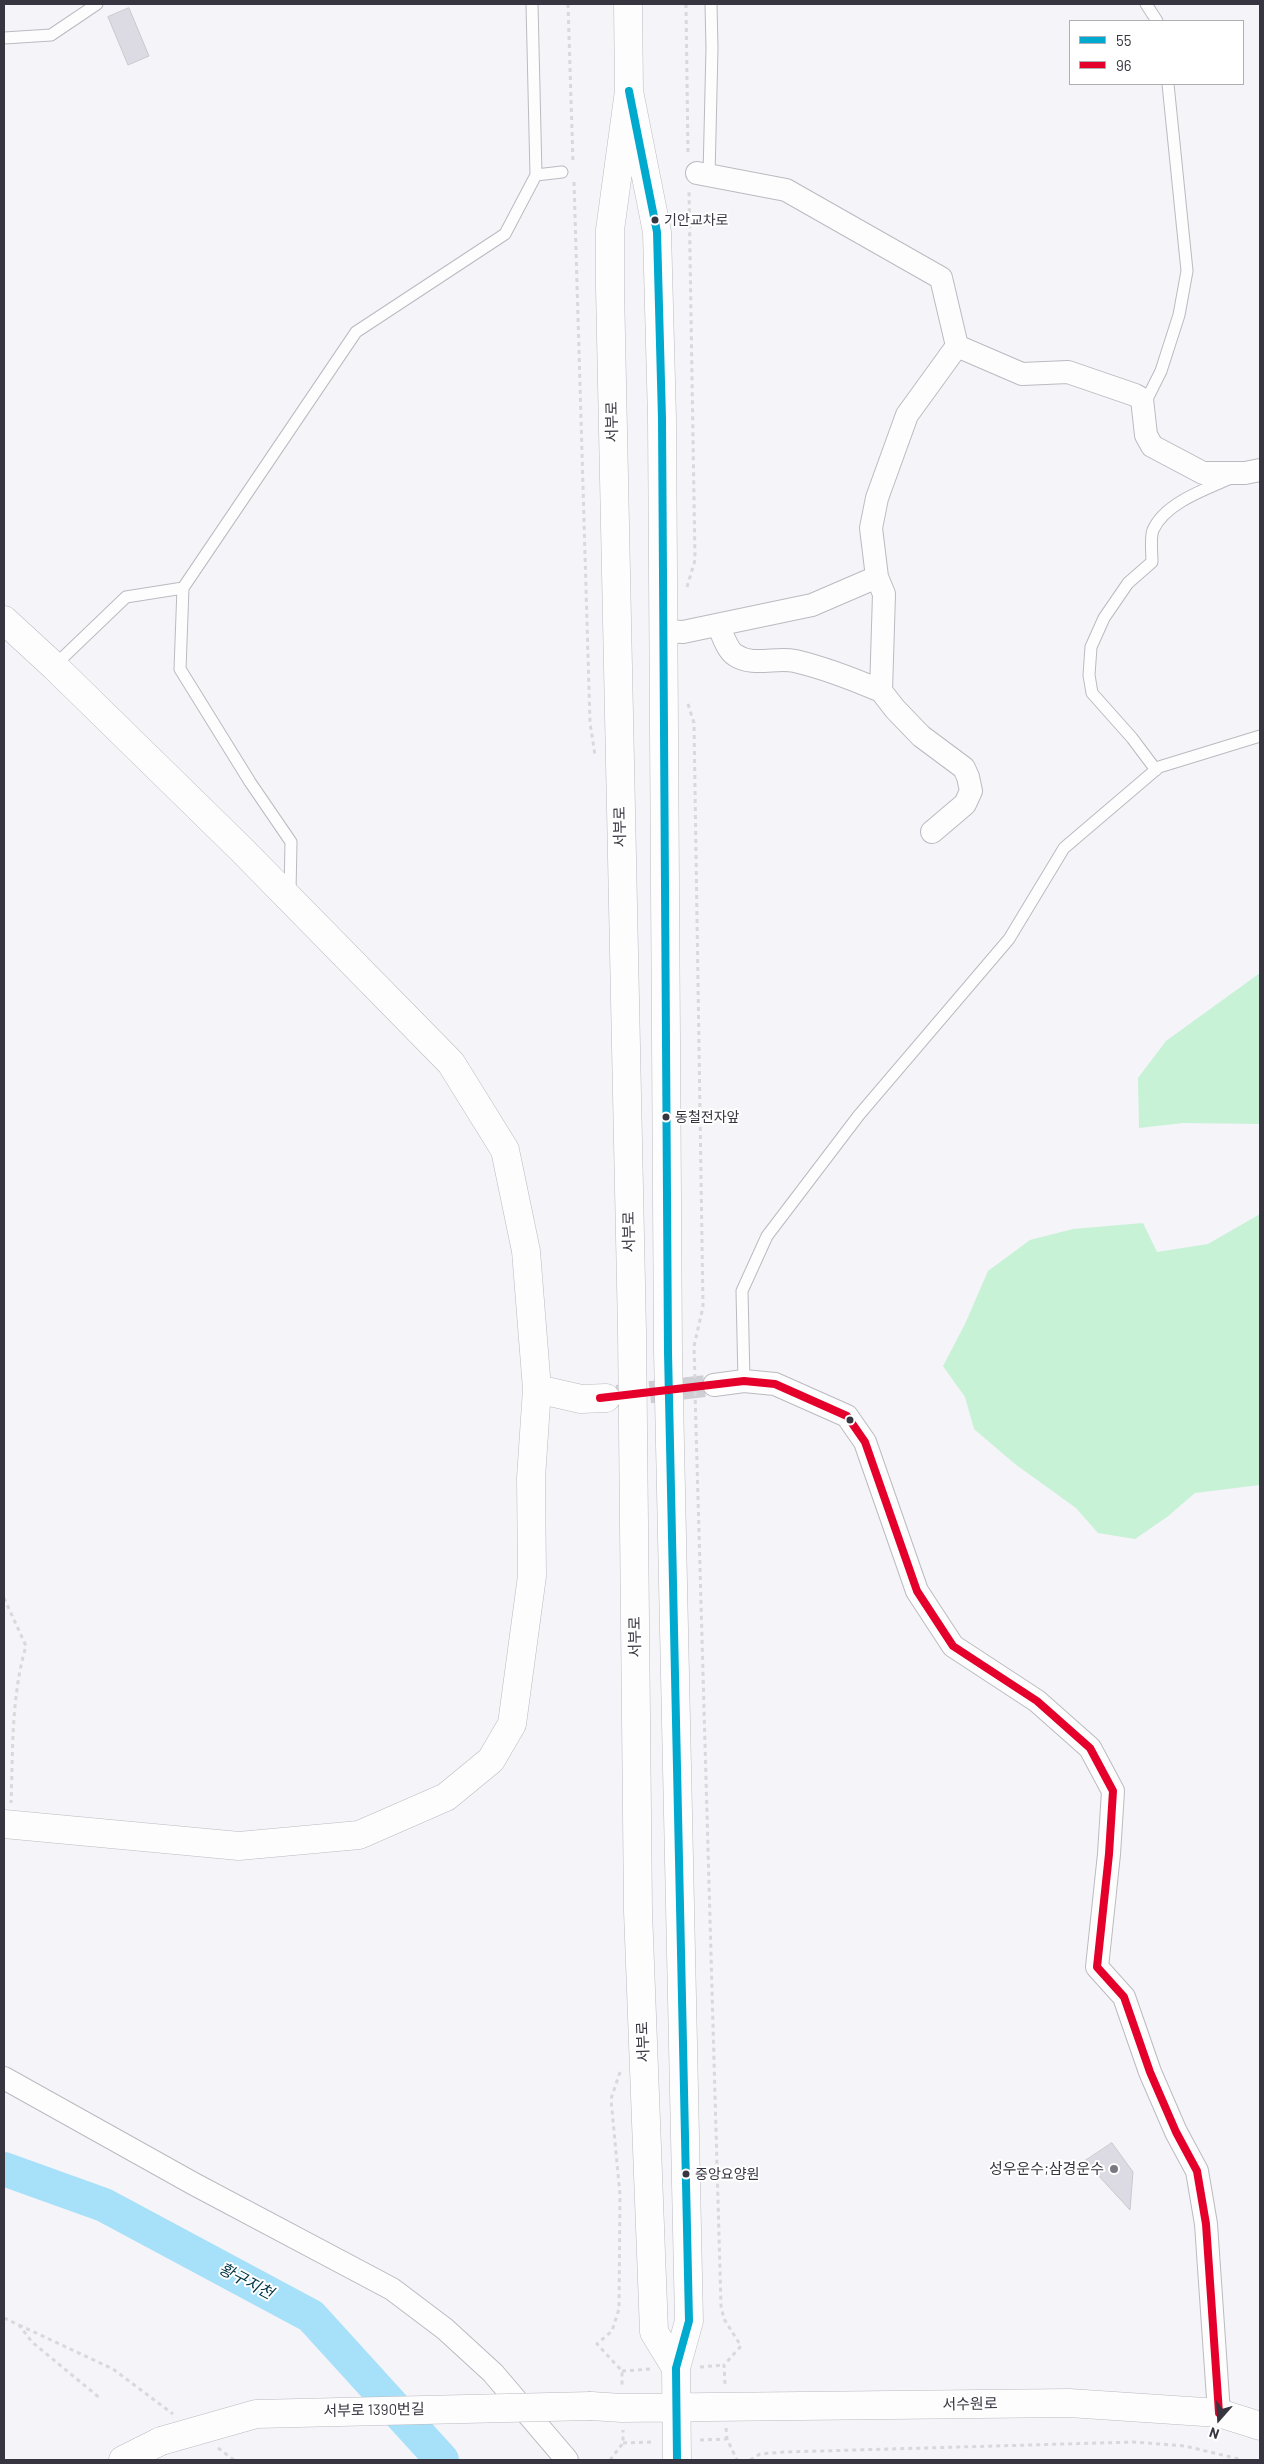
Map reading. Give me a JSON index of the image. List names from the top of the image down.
{
  "streets": {
    "main road": ["서부로", "서수원로", "서부로 1390번길"]
  },
  "crossings": [
    ["서부로", "서수원로"],
    ["서부로", "서부로 1390번길"],
    ["서수원로", "서부로 1390번길"]
  ],
  "water": ["황구지천"],
  "places": [
    "기안교차로",
    "동철전자앞",
    "성우운수;삼경운수",
    "중앙요양원"
  ],
  "lines": ["transit line 55", "transit line 96"],
  "legend": ["55", "96"],
  "north": "bottom"
}
